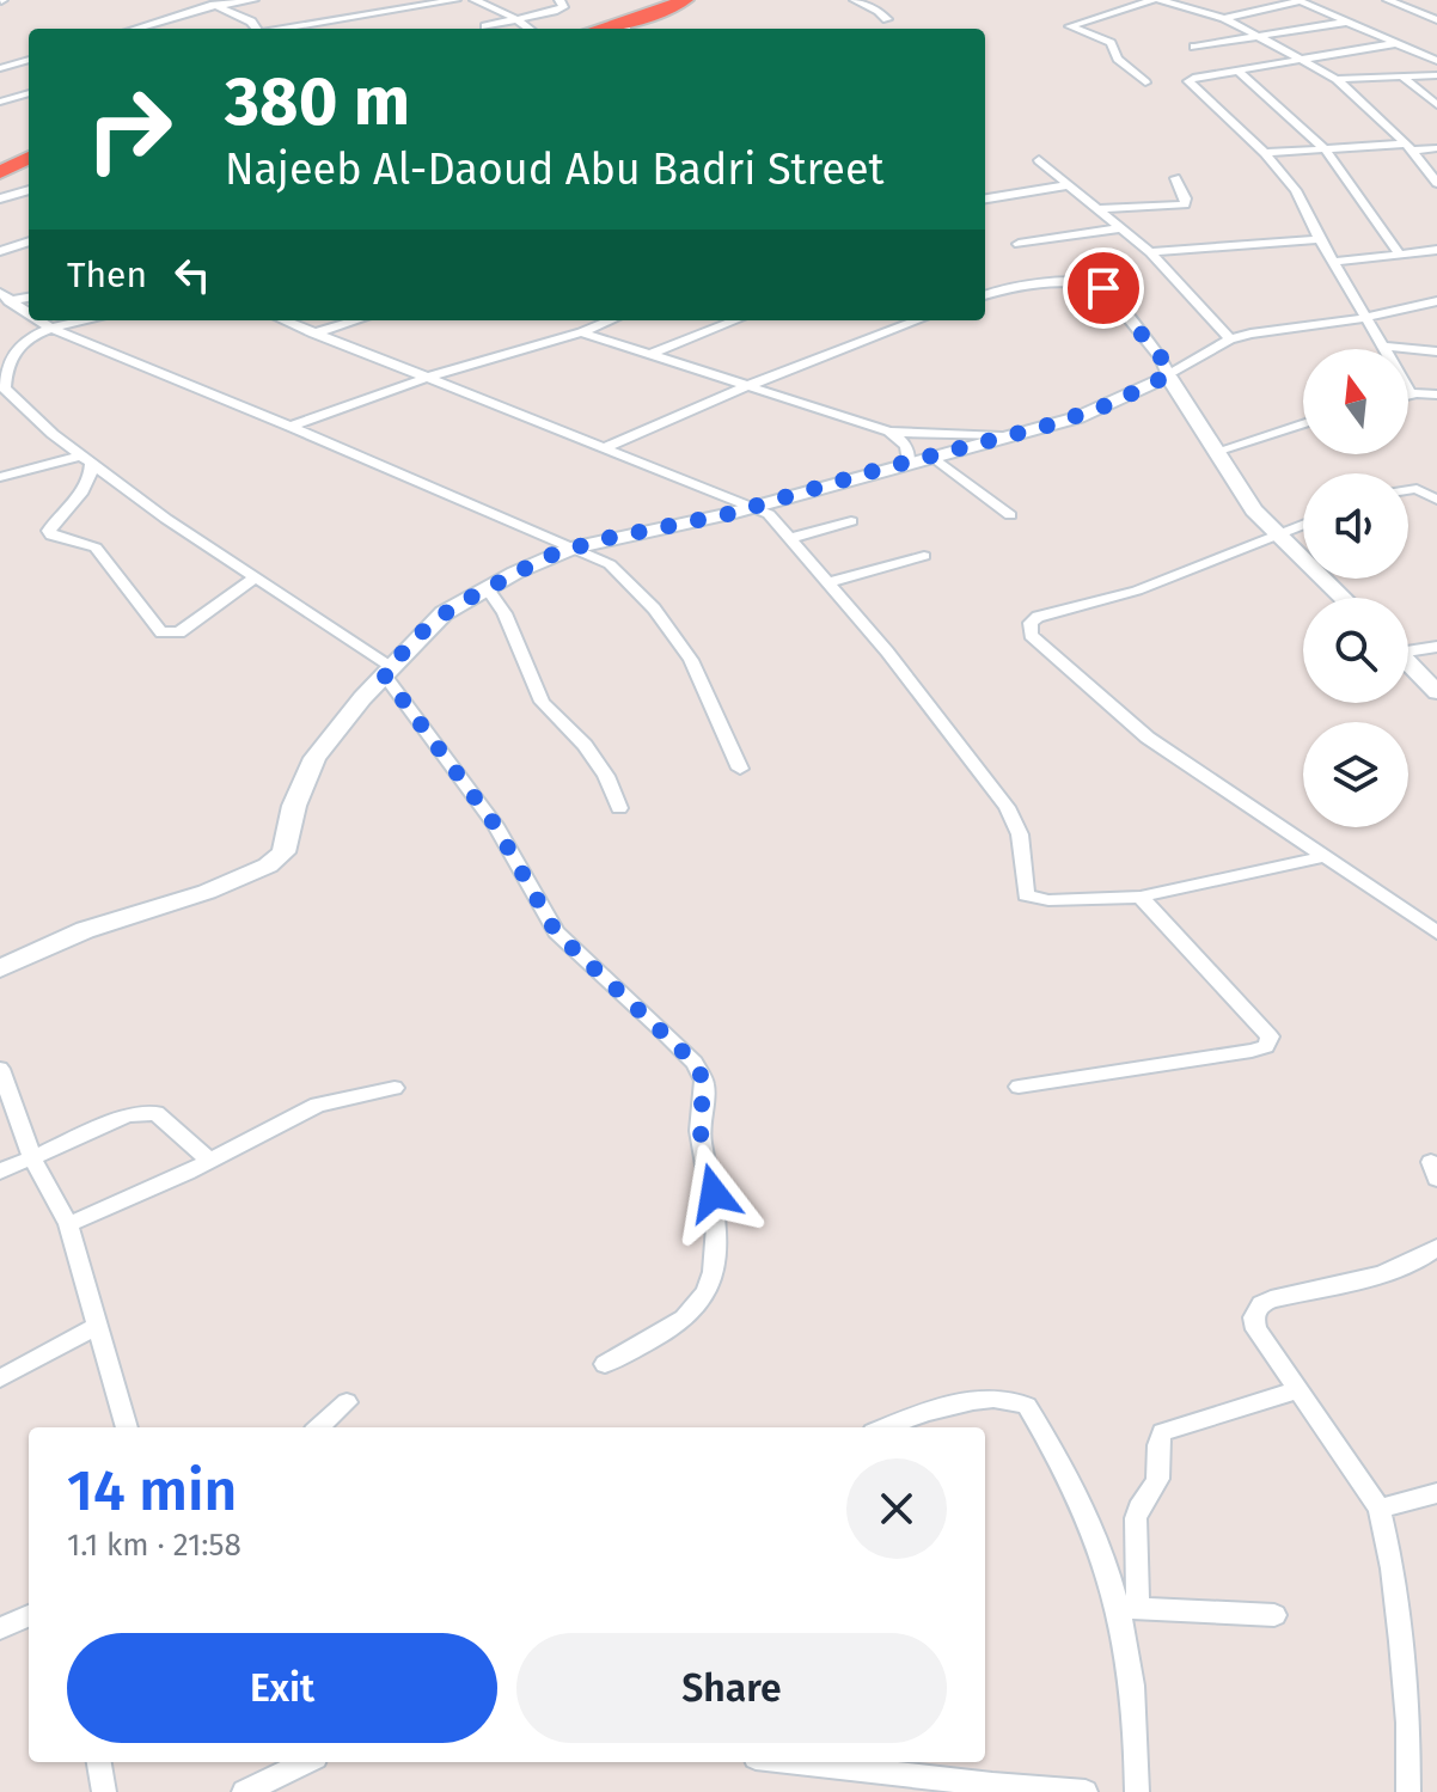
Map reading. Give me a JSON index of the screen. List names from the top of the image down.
{
  "north": "top",
  "page": {
    "turn": ["380 m", "Najeeb Al-Daoud Abu Badri Street"],
    "then": "Then",
    "heading": ["14 min", "1.1 km · 21:58"],
    "buttons": ["Exit", "Share"]
  }
}
